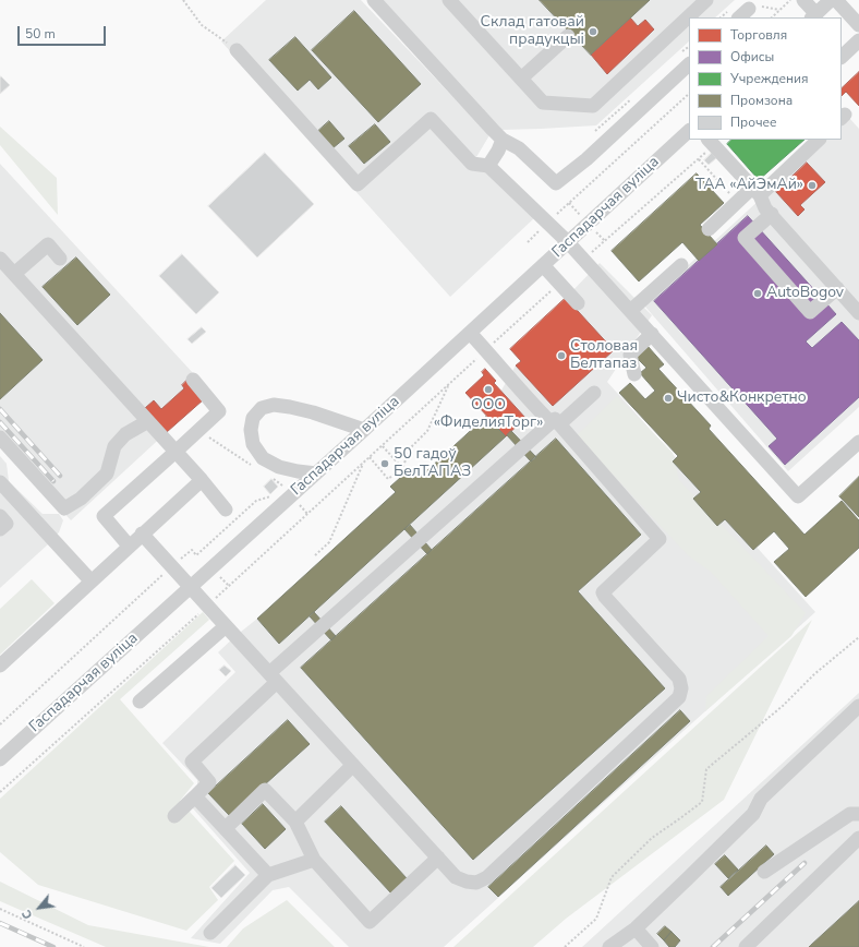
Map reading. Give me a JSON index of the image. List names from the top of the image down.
{
  "streets": {
    "street": ["Гаспадарчая вуліца"]
  },
  "places": [
    "Склад гатовай прадукцыі",
    "ТАА «АйЭмАй»",
    "AutoBogov",
    "Столовая Белтапаз",
    "ООО «ФиделияТорг»",
    "Чисто&Конкретно",
    "50 гадоў БелТАПАЗ"
  ],
  "legend": [
    "Торговля",
    "Офисы",
    "Учреждения",
    "Промзона",
    "Прочее"
  ],
  "scale_bar": "50 m",
  "north": "bottom left"
}
